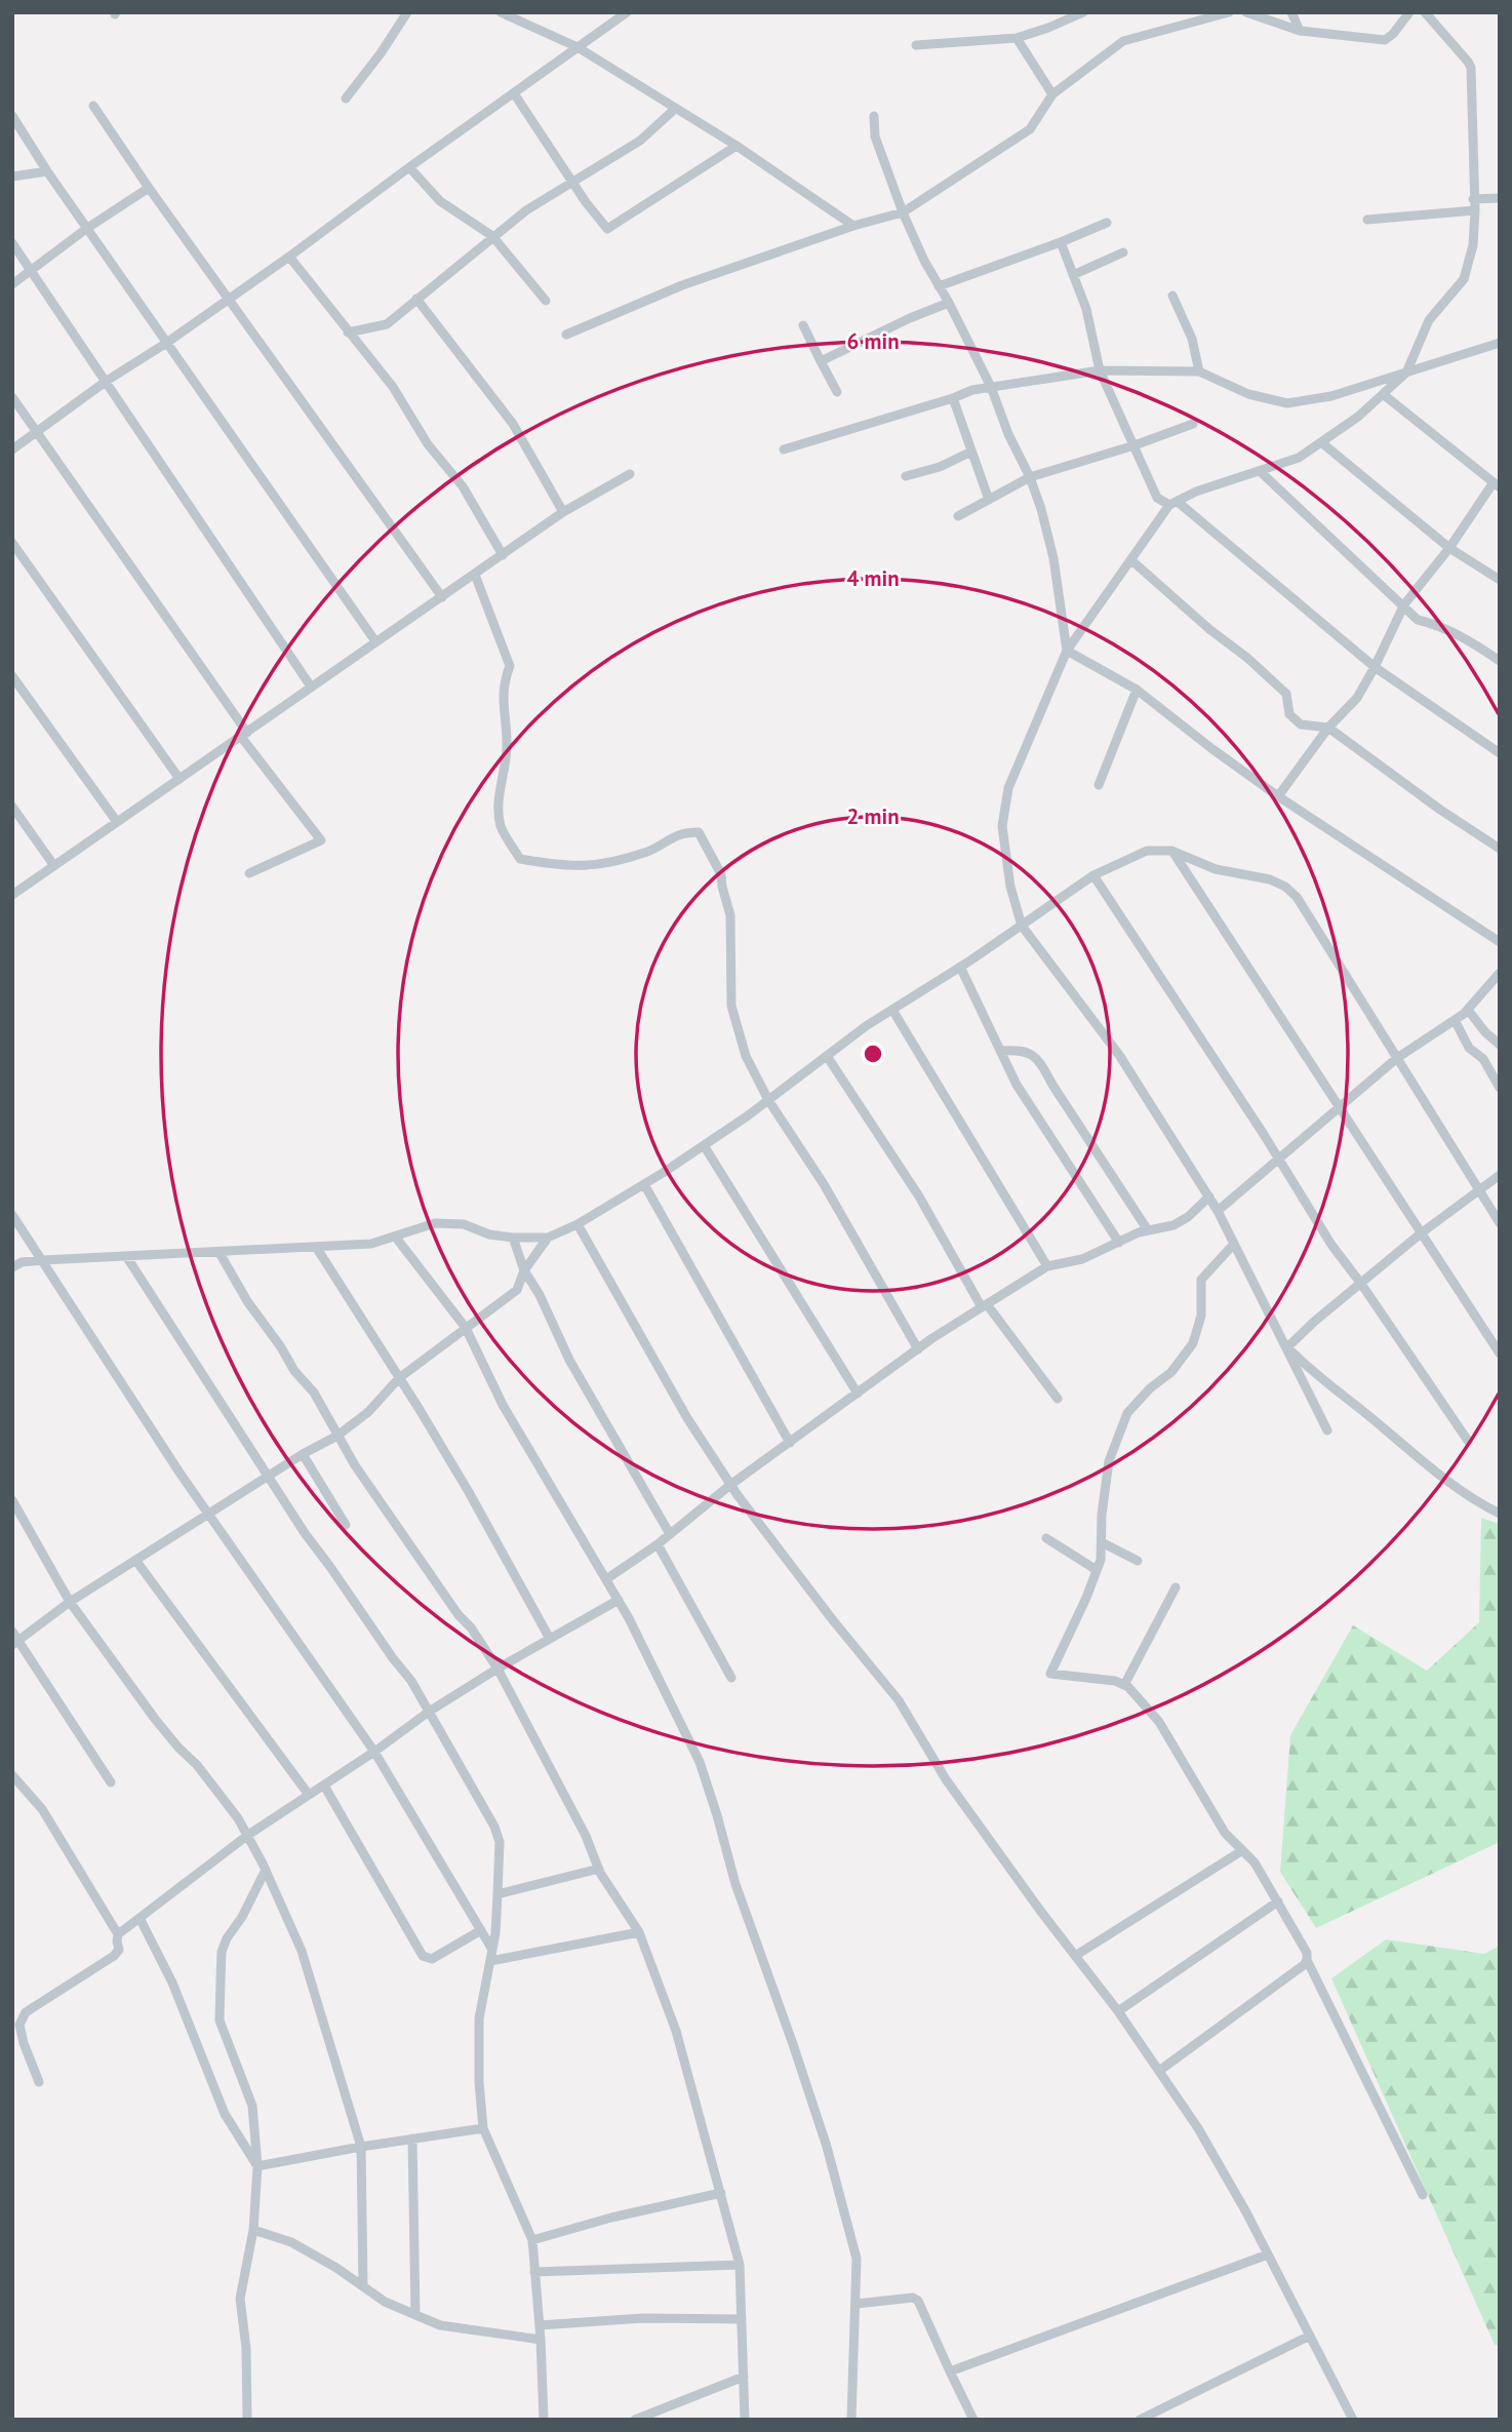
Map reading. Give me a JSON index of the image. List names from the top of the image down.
{
  "rings": ["6 min", "4 min", "2 min"]
}
